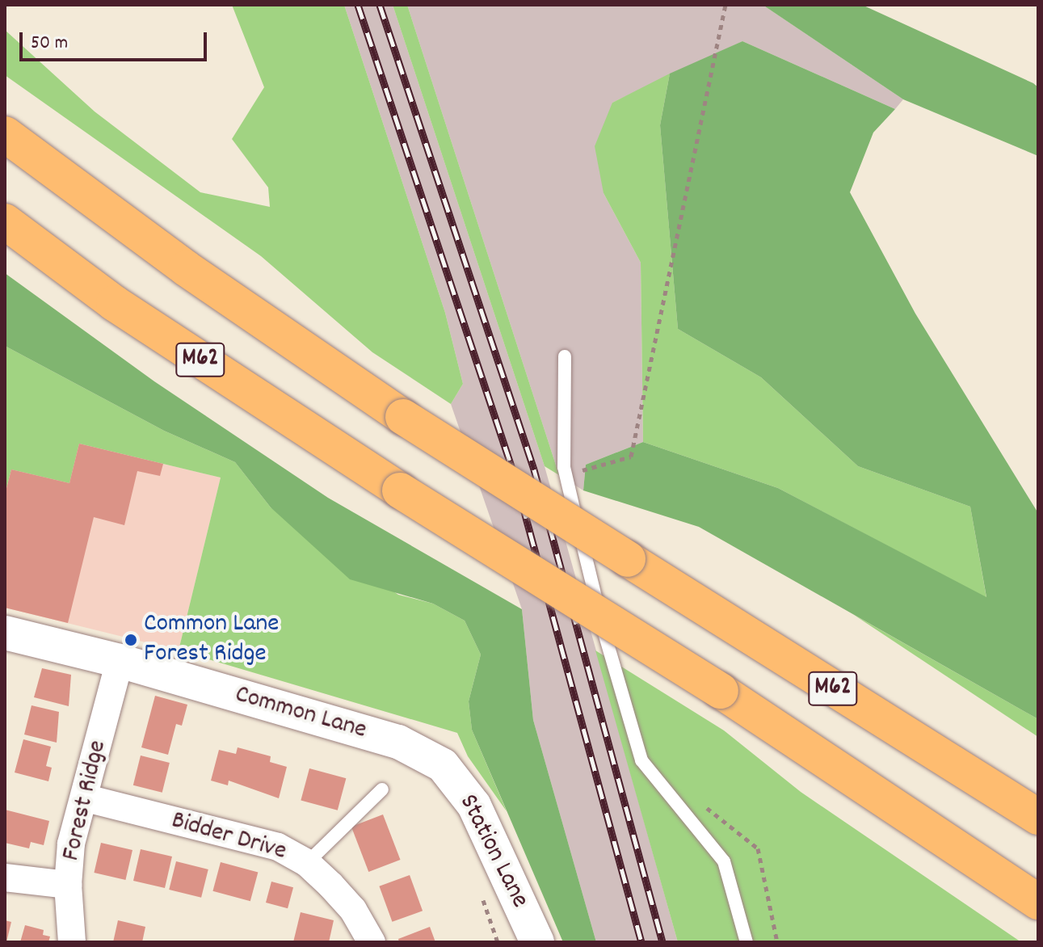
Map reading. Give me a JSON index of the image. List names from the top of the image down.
{
  "streets": {
    "highway": ["M62"],
    "street": [
      "Common Lane",
      "Forest Ridge",
      "Bidder Drive",
      "Station Lane"
    ]
  },
  "crossings": [
    ["Common Lane", "Forest Ridge"],
    ["Common Lane", "Station Lane"],
    ["Forest Ridge", "Bidder Drive"]
  ],
  "places": ["Common Lane Forest Ridge"],
  "scale_bar": "50 m"
}
